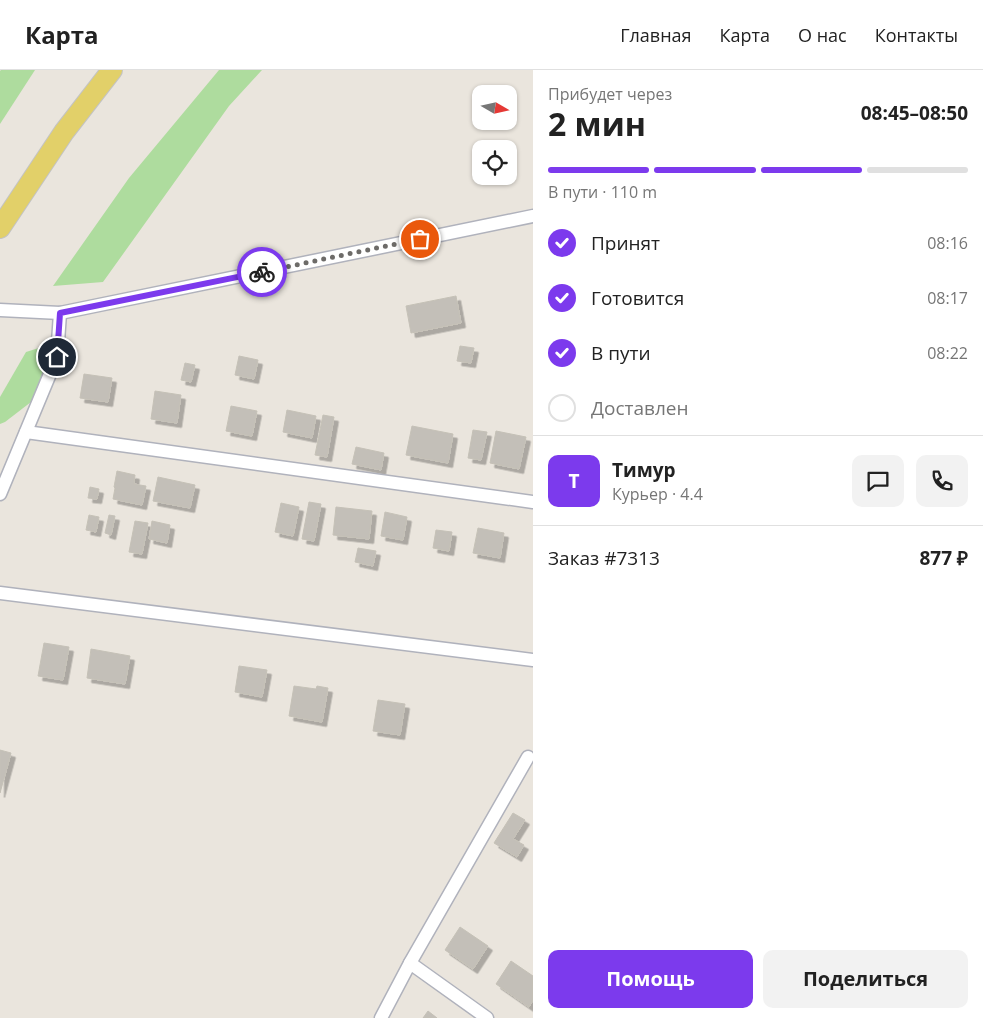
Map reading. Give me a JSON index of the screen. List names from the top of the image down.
{
  "north": "right",
  "page": {
    "header": "Карта",
    "nav": [
      "Главная",
      "Карта",
      "О нас",
      "Контакты"
    ],
    "heading": ["2 мин", "Прибудет через", "08:45–08:50"],
    "panel": [
      "Тимур",
      "Курьер · 4.4",
      "Заказ #7313",
      "877 ₽"
    ],
    "bar": "В пути · 110 m",
    "list": [
      ["Принят", "08:16"],
      ["Готовится", "08:17"],
      ["В пути", "08:22"],
      "Доставлен"
    ],
    "round": "Т",
    "buttons": ["Помощь", "Поделиться"]
  }
}
